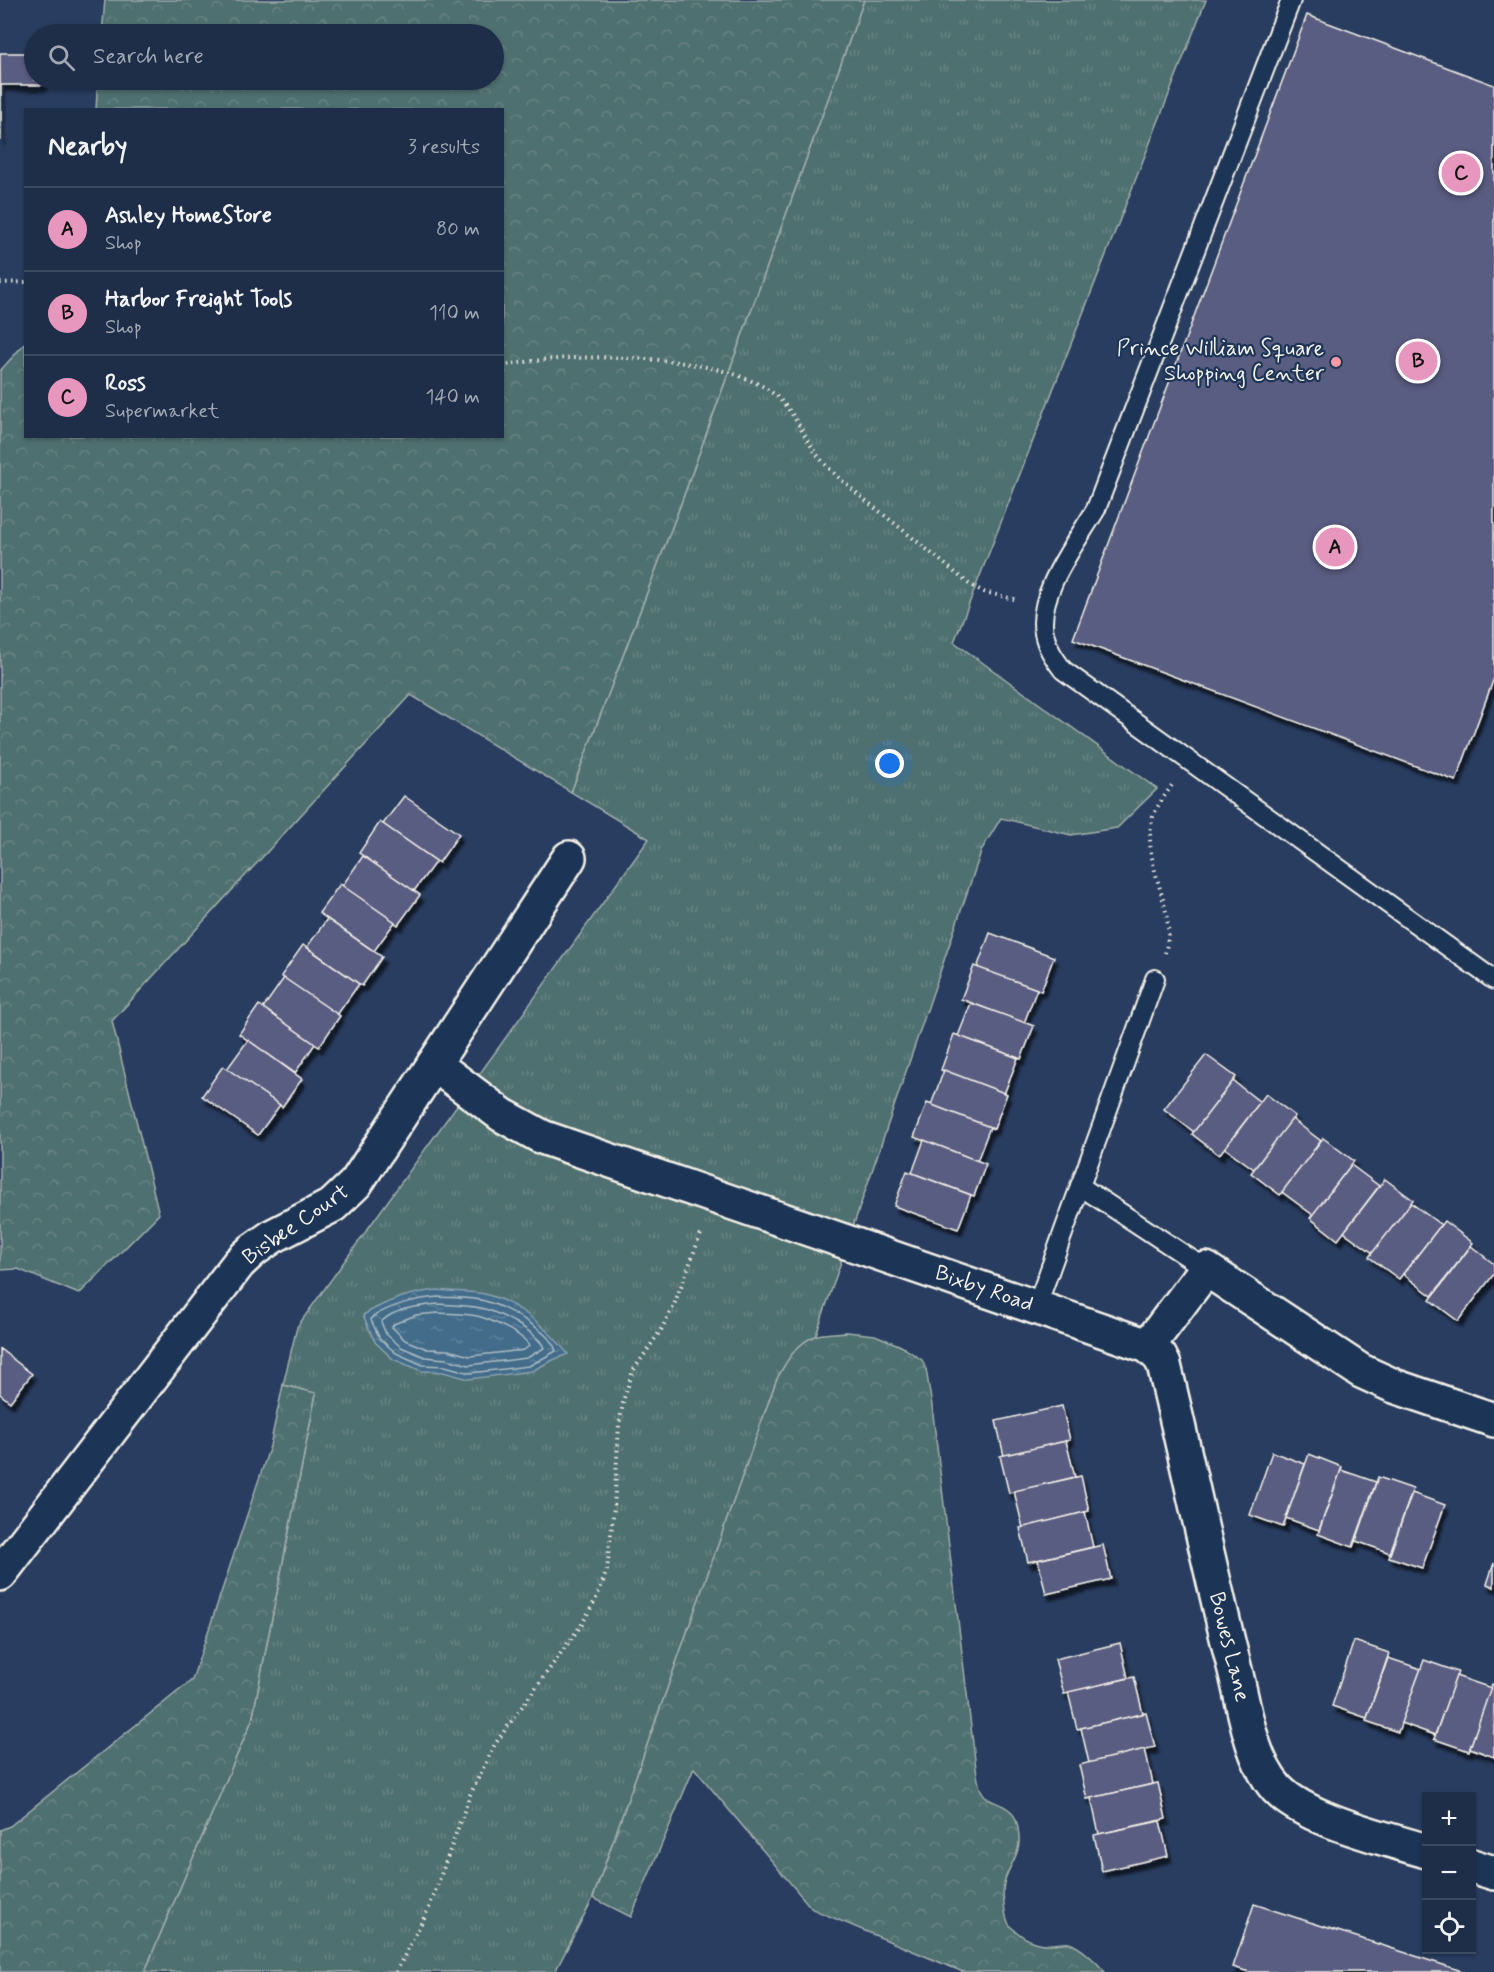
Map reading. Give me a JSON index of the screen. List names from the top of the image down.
{
  "streets": {
    "street": ["Bisbee Court", "Bixby Road", "Bowes Lane"]
  },
  "crossings": [
    ["Bisbee Court", "Bixby Road"],
    ["Bixby Road", "Bowes Lane"]
  ],
  "places": ["Prince William Square Shopping Center"],
  "page": {
    "search": "Search here",
    "heading": ["Nearby", "3 results"],
    "pins": ["C", "B", "A"],
    "list": [
      {
        "mark": "A",
        "name": "Ashley HomeStore",
        "note": "Shop",
        "value": "80 m"
      },
      {
        "mark": "B",
        "name": "Harbor Freight Tools",
        "note": "Shop",
        "value": "110 m"
      },
      {
        "mark": "C",
        "name": "Ross",
        "note": "Supermarket",
        "value": "140 m"
      }
    ],
    "map_buttons": ["+", "−"]
  }
}
